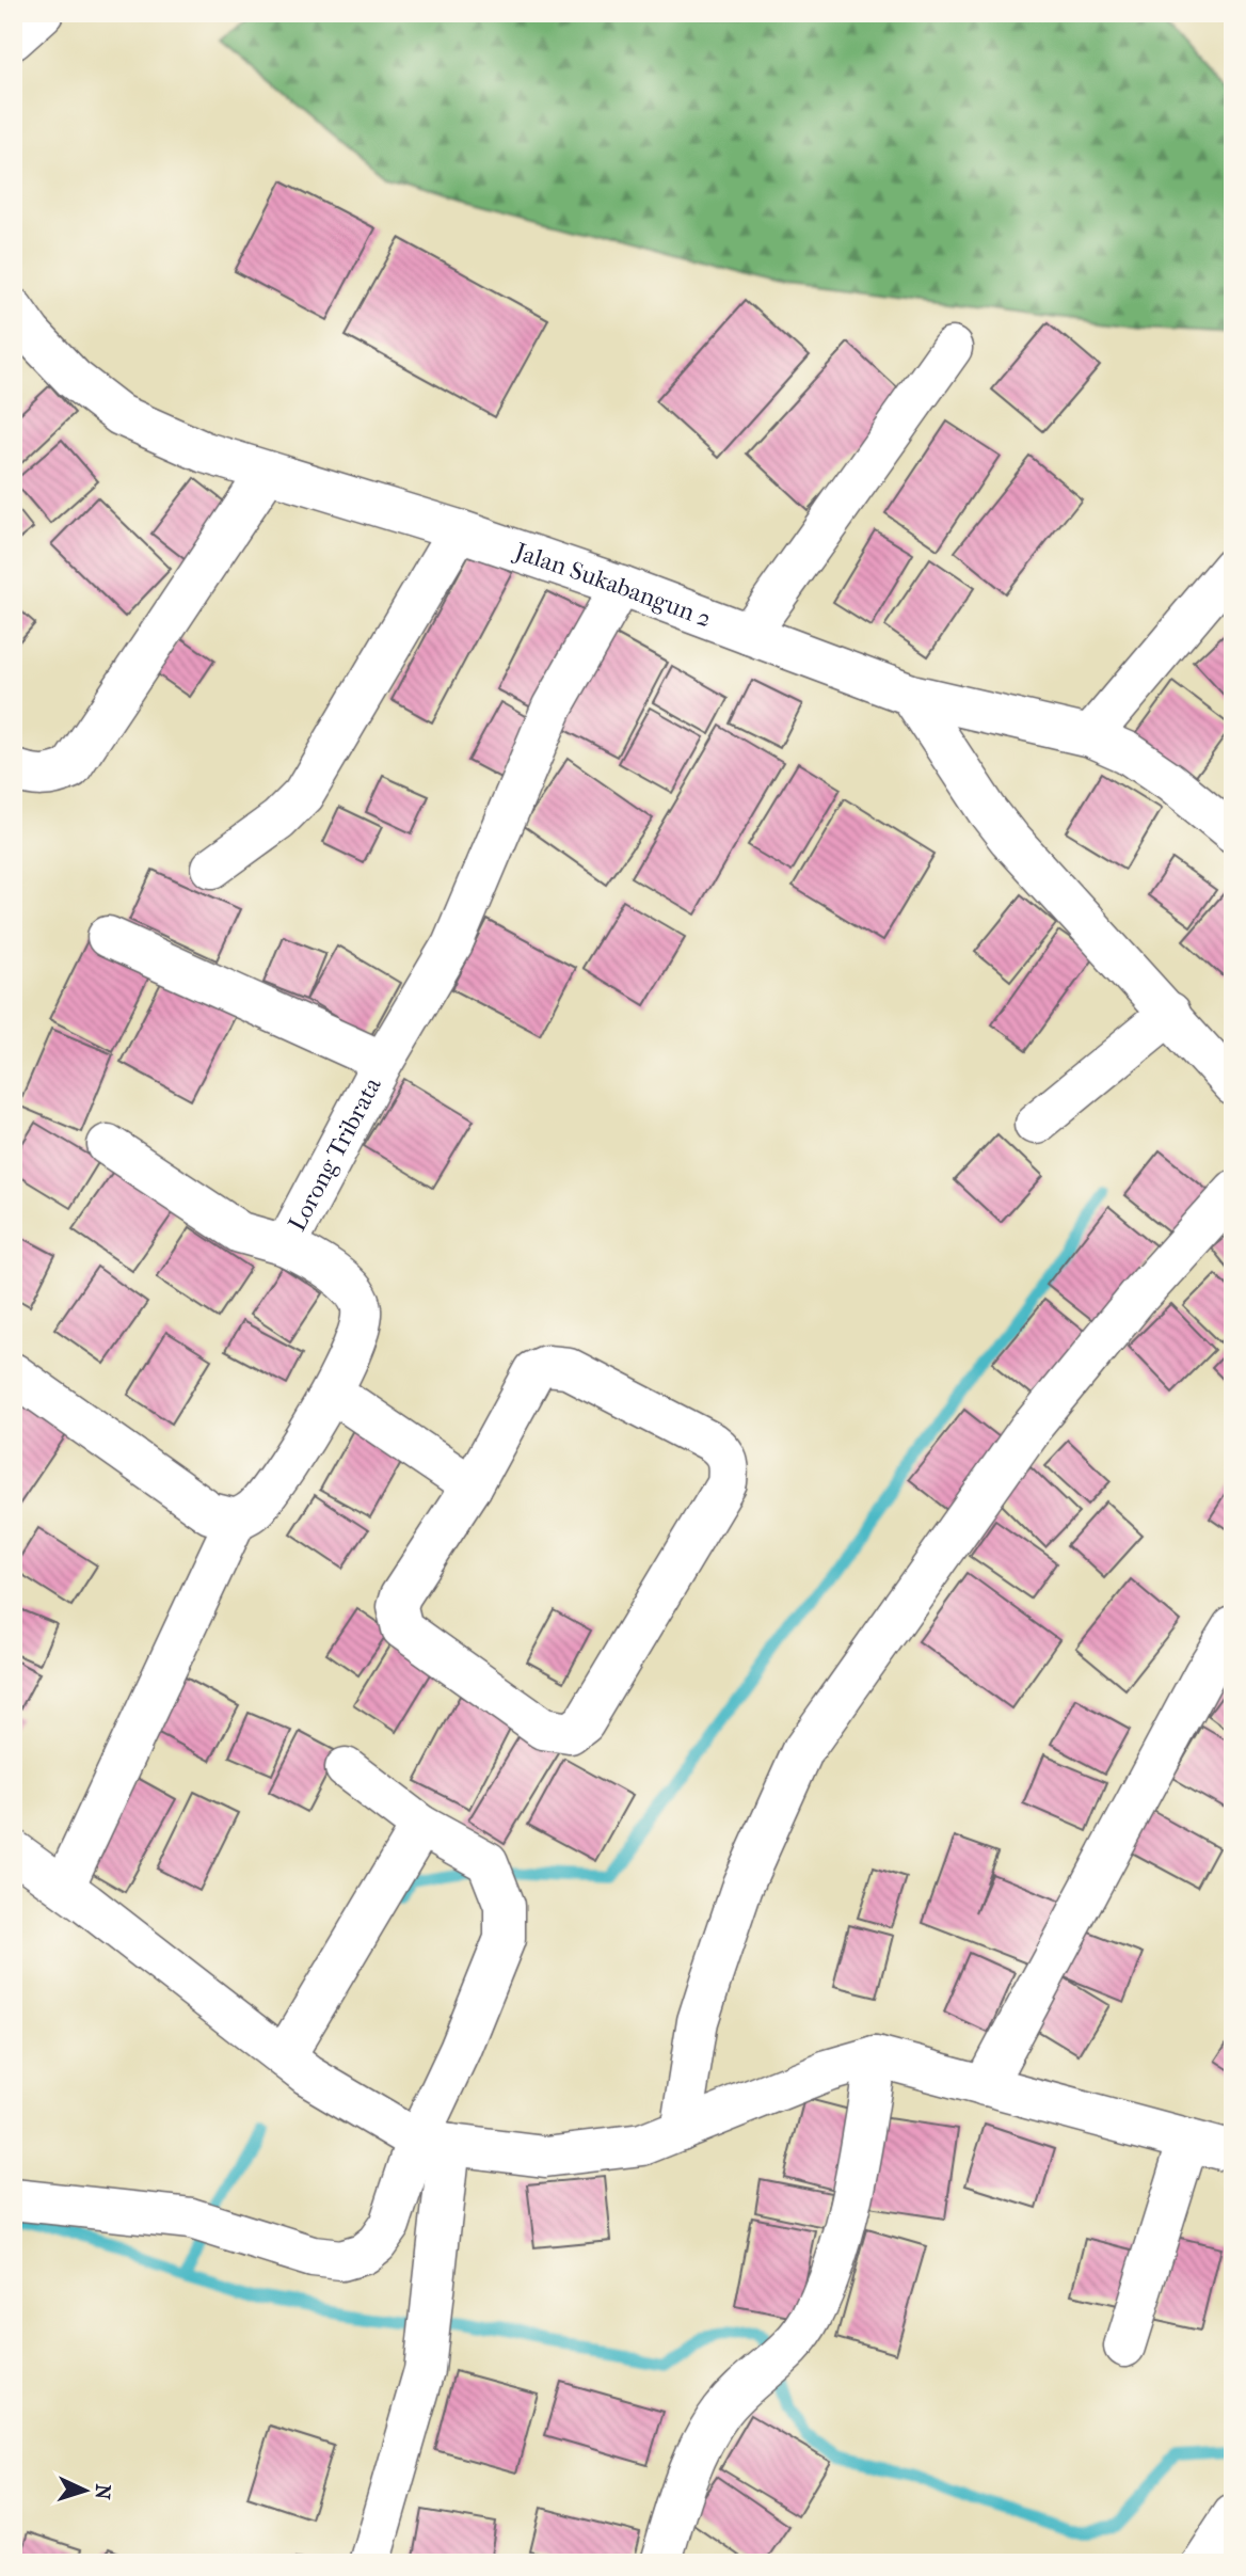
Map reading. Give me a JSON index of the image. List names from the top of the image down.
{
  "streets": {
    "street": ["Jalan Sukabangun 2", "Lorong Tribrata"]
  },
  "crossings": [
    ["Jalan Sukabangun 2", "Lorong Tribrata"]
  ],
  "north": "right"
}
